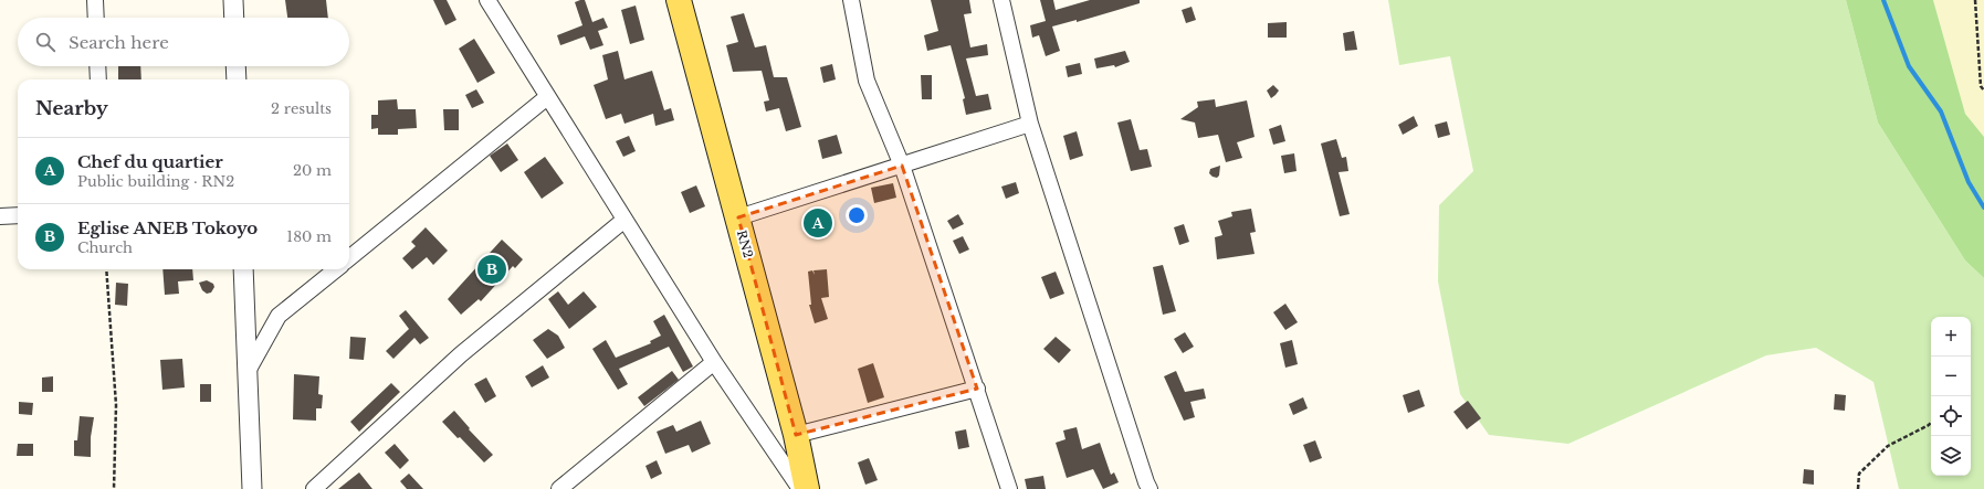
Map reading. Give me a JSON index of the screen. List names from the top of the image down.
{
  "streets": {
    "main road": ["RN2"]
  },
  "page": {
    "search": "Search here",
    "heading": ["Nearby", "2 results"],
    "list": [
      {
        "mark": "A",
        "name": "Chef du quartier",
        "note": "Public building · RN2",
        "value": "20 m"
      },
      {
        "mark": "B",
        "name": "Eglise ANEB Tokoyo",
        "note": "Church",
        "value": "180 m"
      }
    ],
    "pins": ["A", "B"],
    "map_buttons": ["+", "−"]
  }
}
